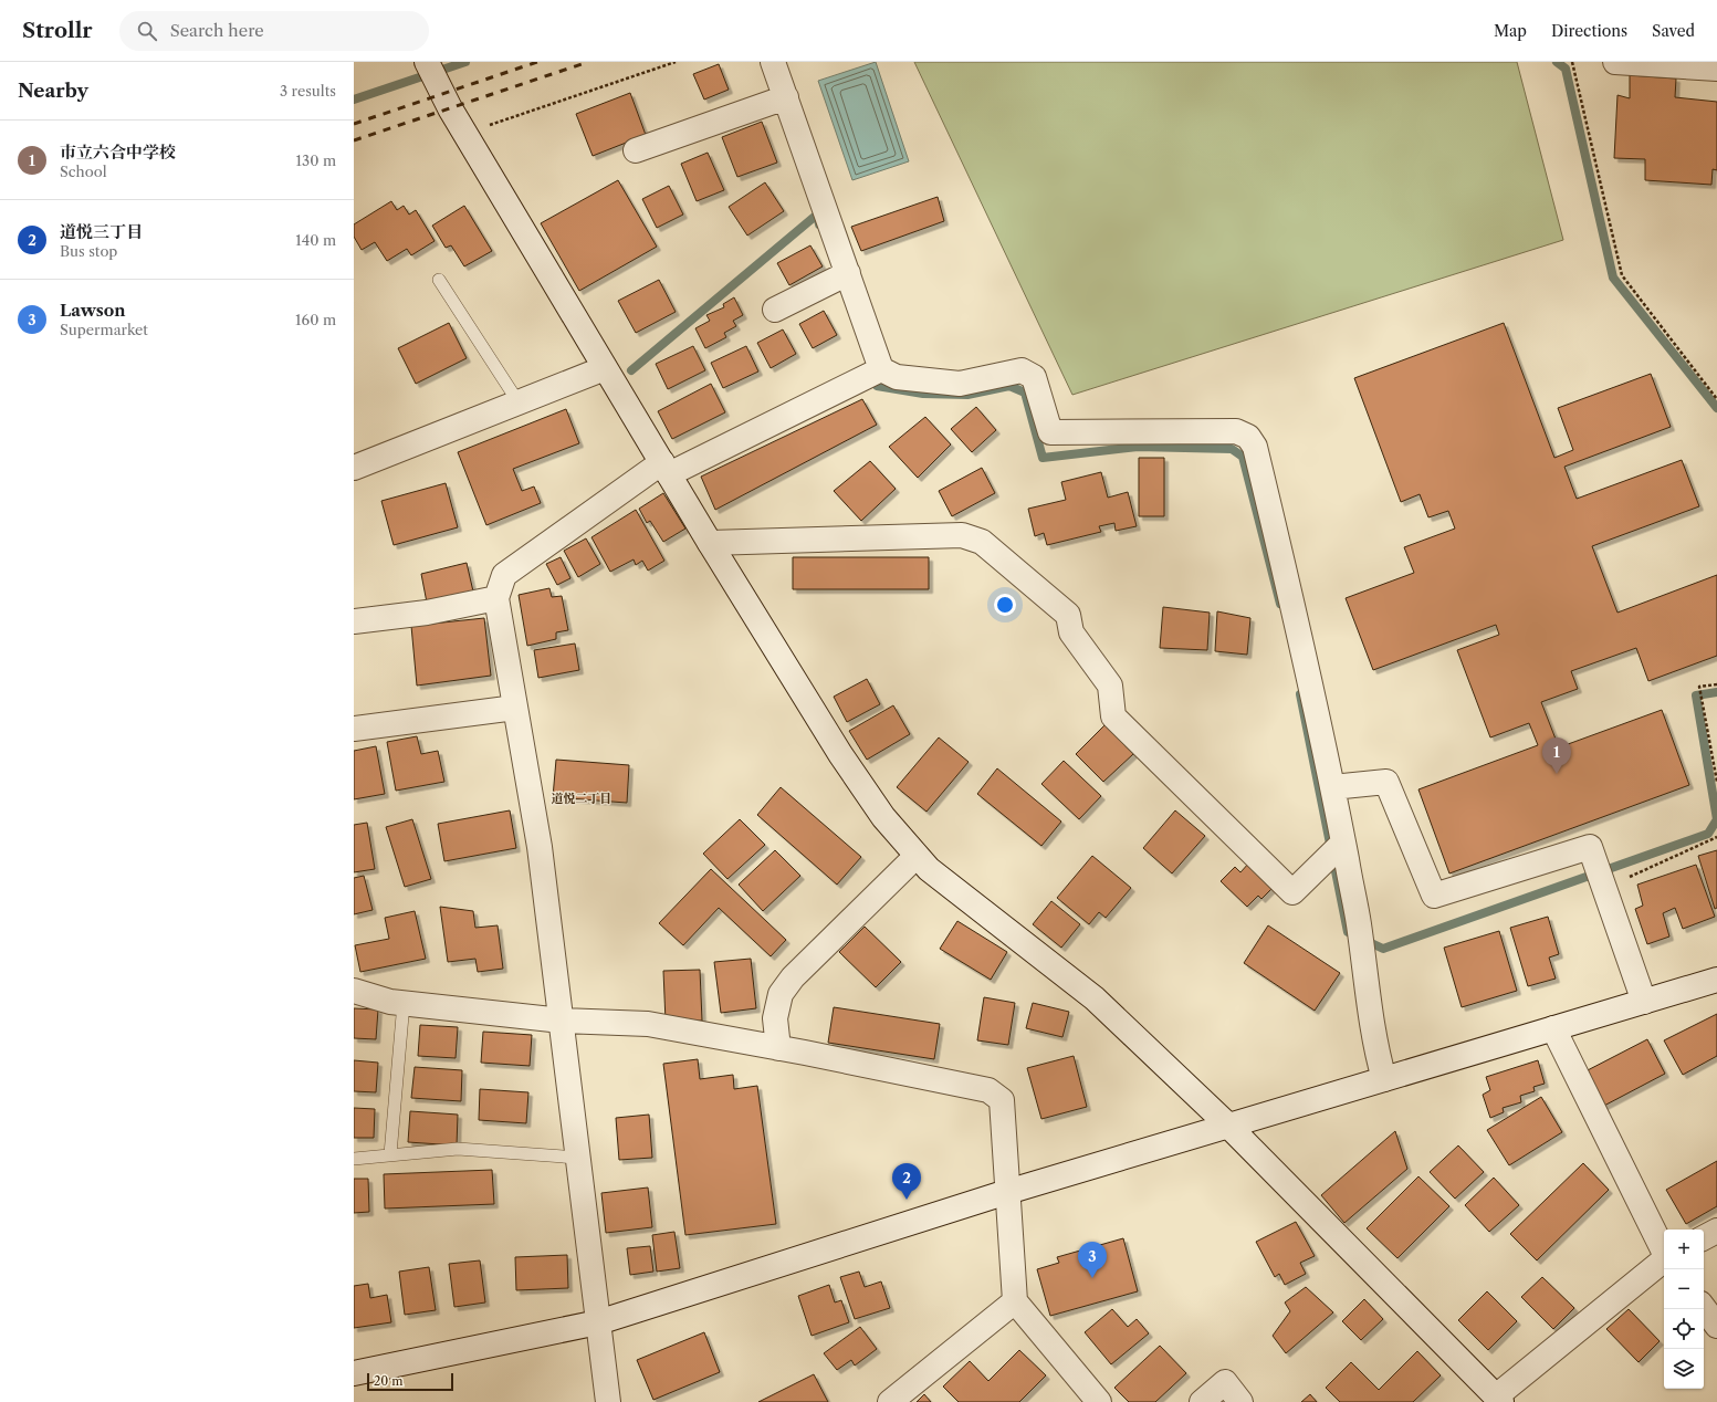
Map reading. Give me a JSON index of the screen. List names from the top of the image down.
{
  "districts": ["道悦二丁目"],
  "scale_bar": "20 m",
  "page": {
    "header": "Strollr",
    "search": "Search here",
    "nav": ["Map", "Directions", "Saved"],
    "heading": ["Nearby", "3 results"],
    "list": [
      {
        "mark": "1",
        "name": "市立六合中学校",
        "note": "School",
        "value": "130 m"
      },
      {
        "mark": "2",
        "name": "道悦三丁目",
        "note": "Bus stop",
        "value": "140 m"
      },
      {
        "mark": "3",
        "name": "Lawson",
        "note": "Supermarket",
        "value": "160 m"
      }
    ],
    "pins": ["1", "2", "3"],
    "map_buttons": ["+", "−"],
    "scale": "20 m"
  }
}
